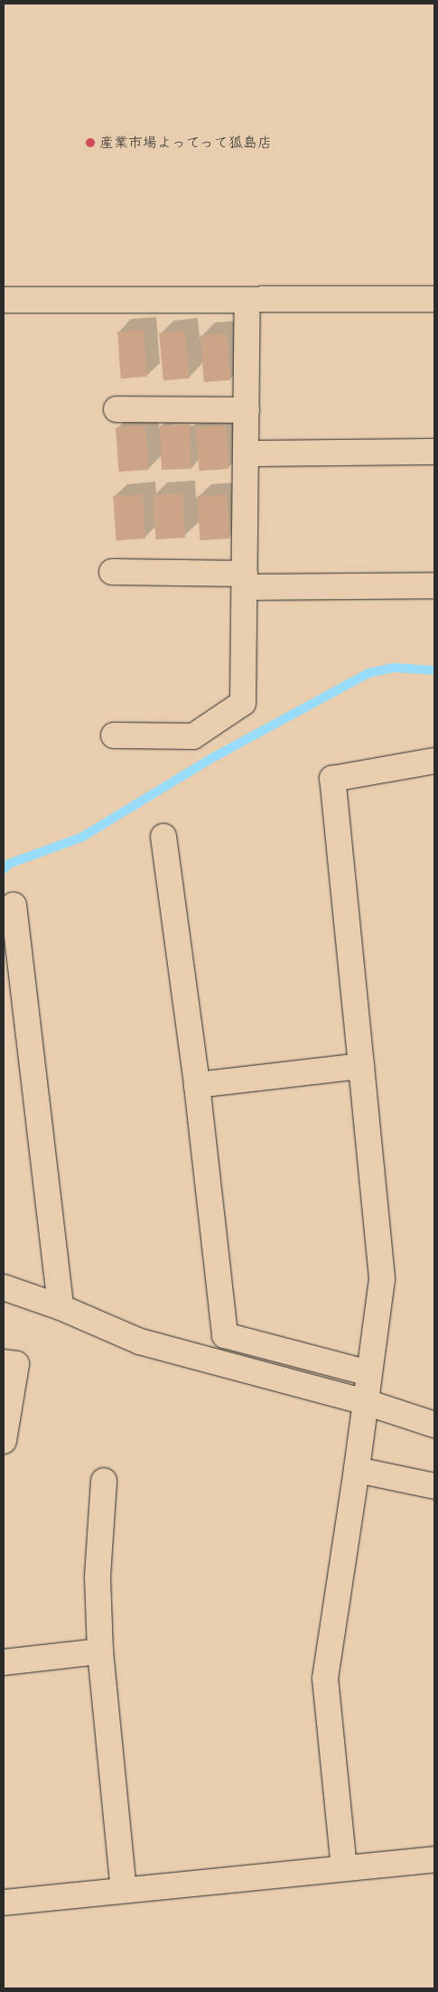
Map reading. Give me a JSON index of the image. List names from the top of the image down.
{
  "places": ["産業市場よってって狐島店"]
}
